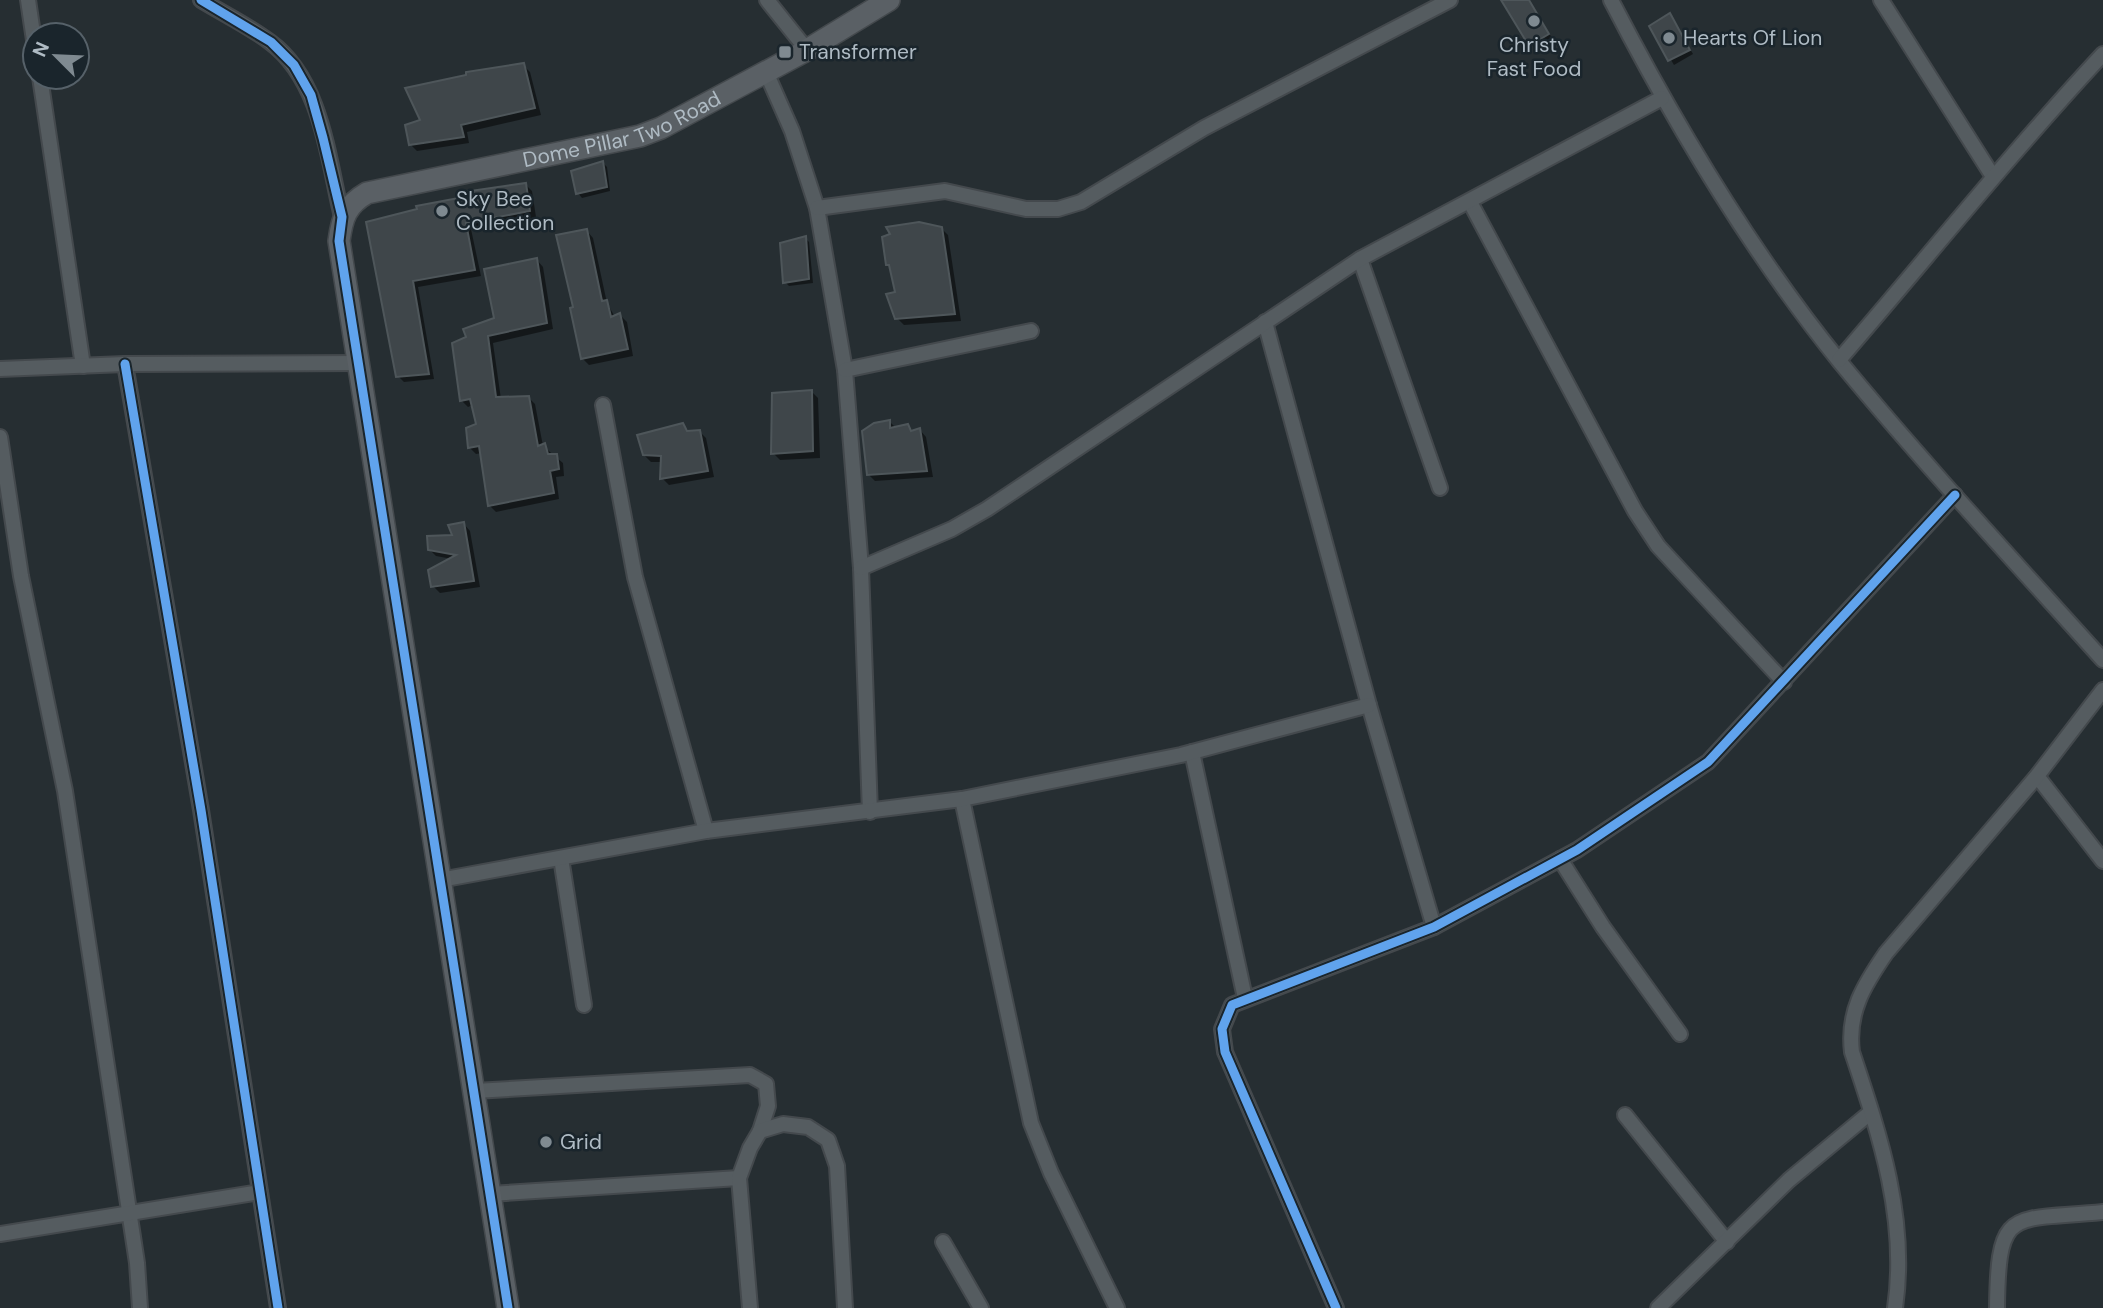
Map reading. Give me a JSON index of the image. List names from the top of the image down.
{
  "streets": {
    "street": ["Dome Pillar Two Road"]
  },
  "places": {
    "other": [
      "Christy Fast Food",
      "Hearts Of Lion",
      "Sky Bee Collection",
      "Grid"
    ],
    "transit": ["Transformer"]
  },
  "north": "top left"
}
